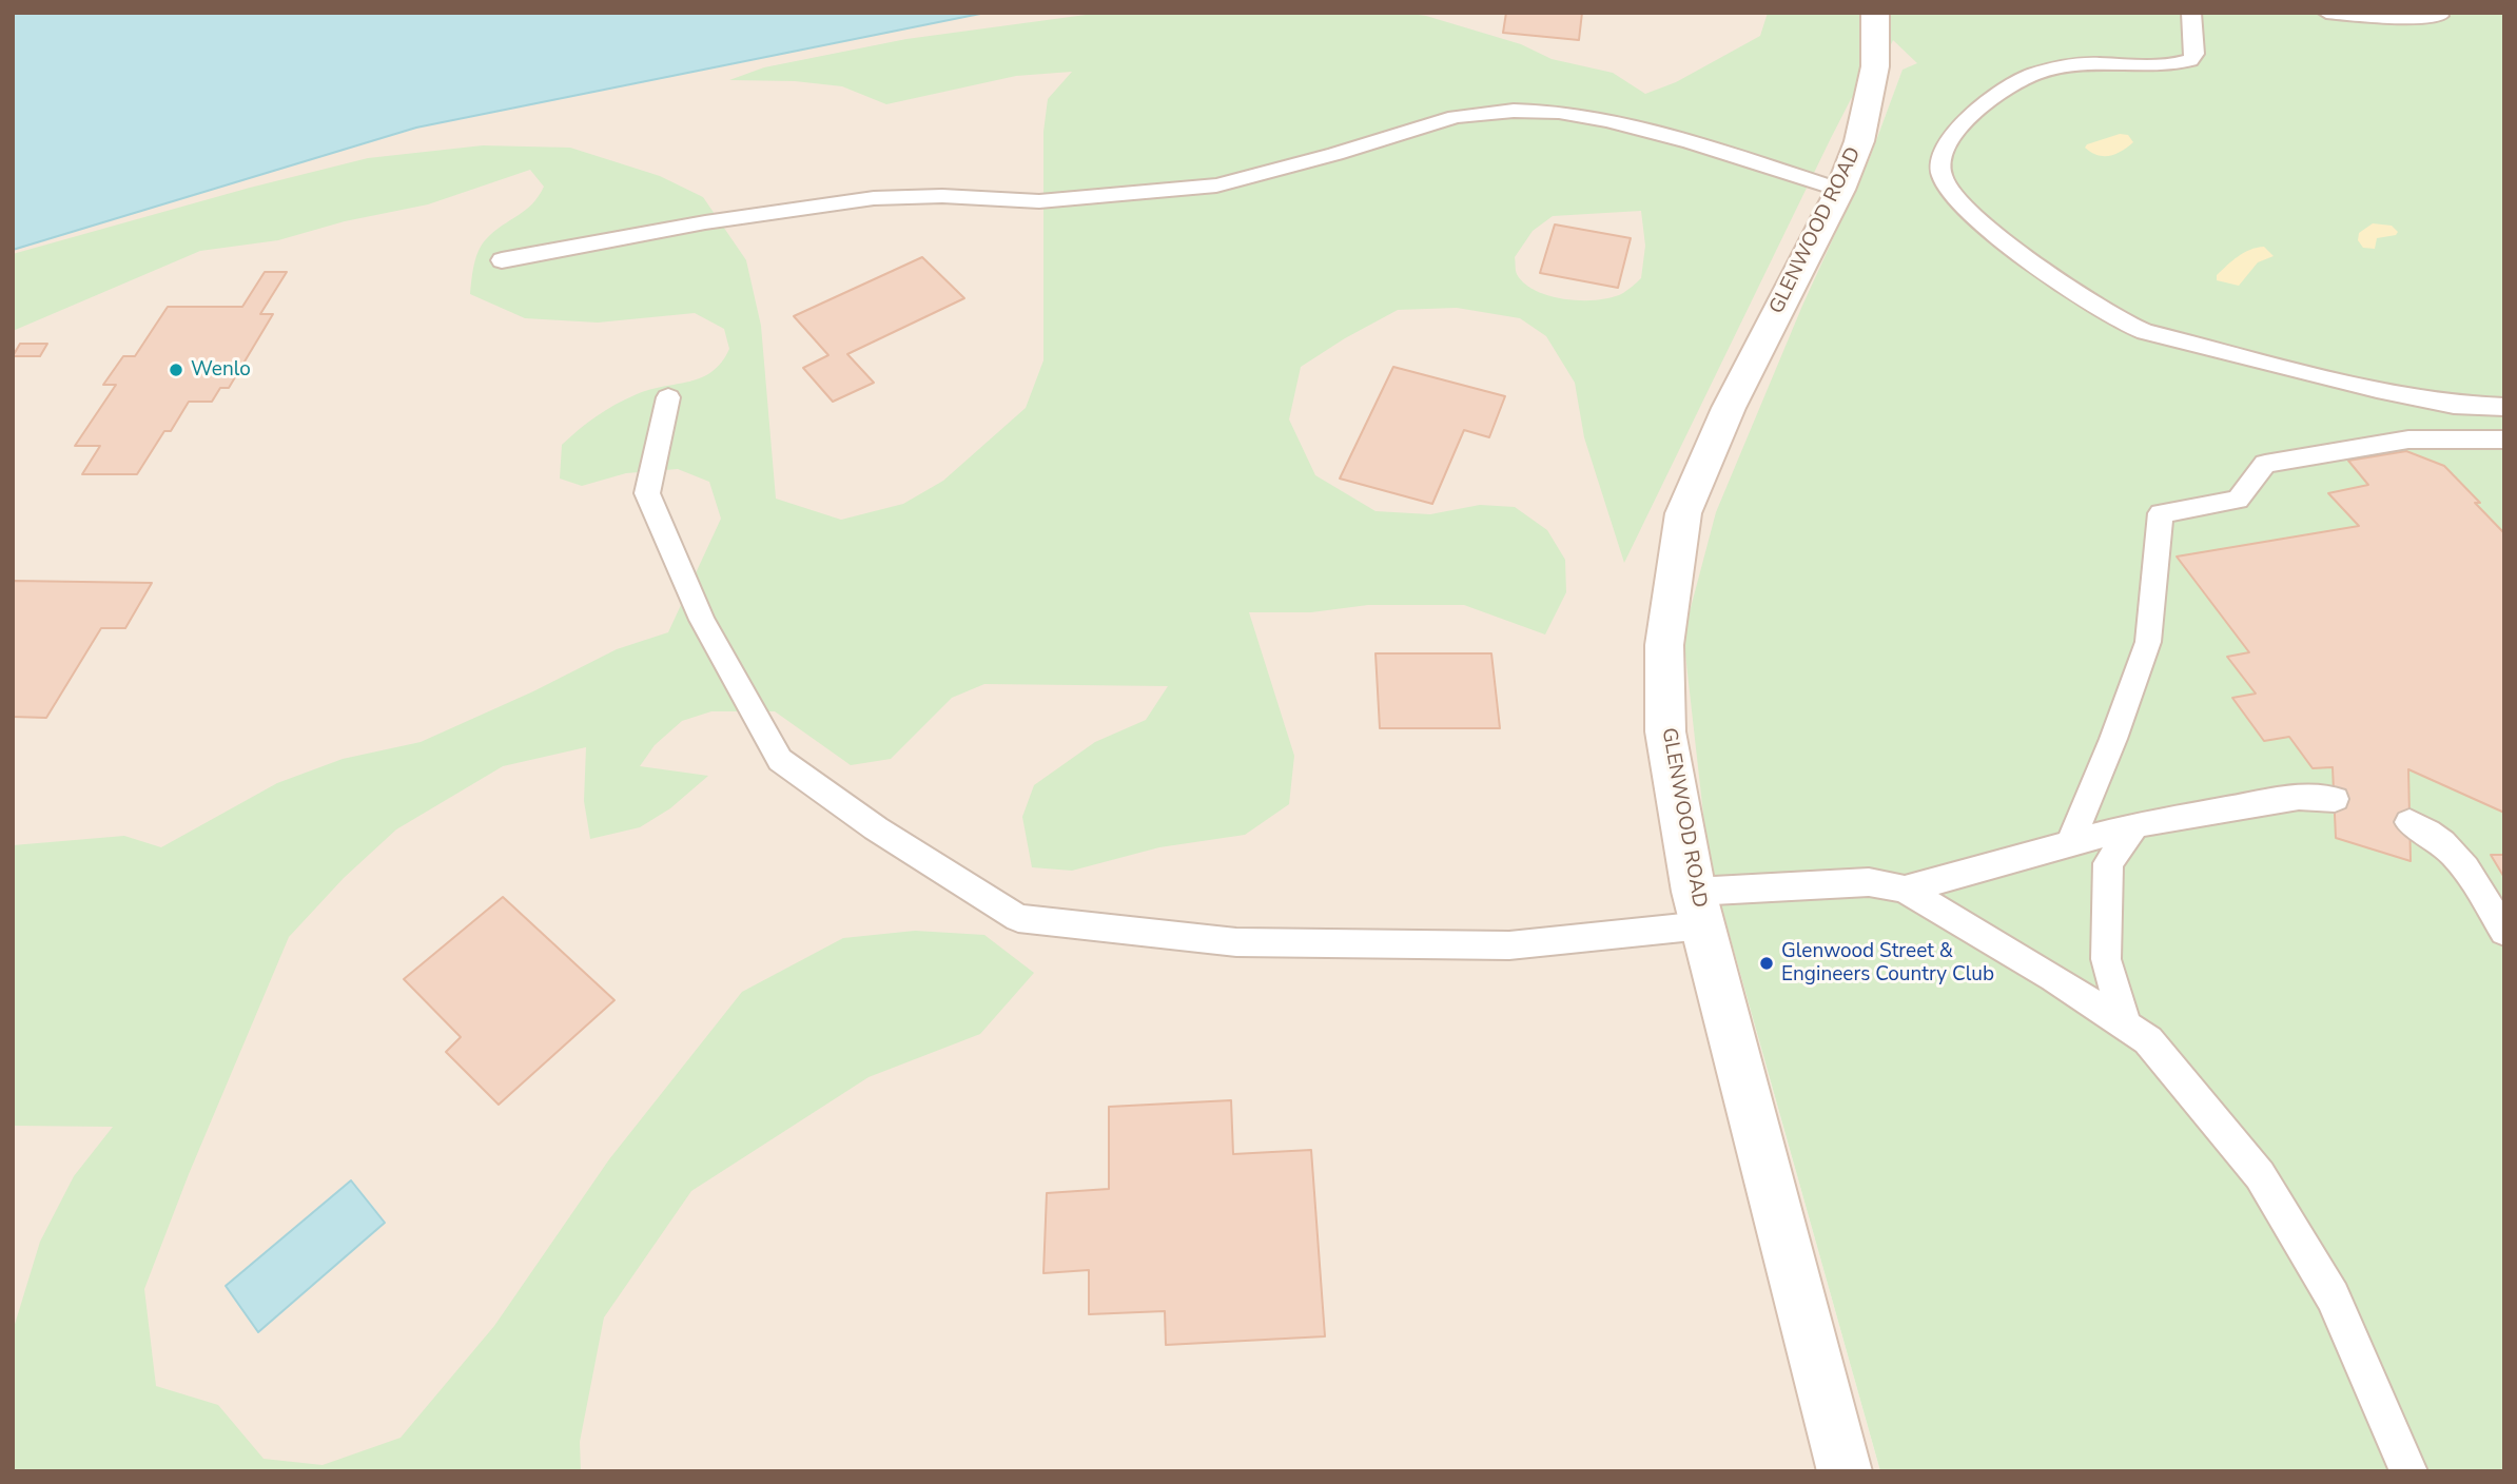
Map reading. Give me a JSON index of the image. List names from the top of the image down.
{
  "streets": {
    "main road": ["GLENWOOD ROAD"]
  },
  "places": ["Wenlo", "Glenwood Street & Engineers Country Club"]
}
